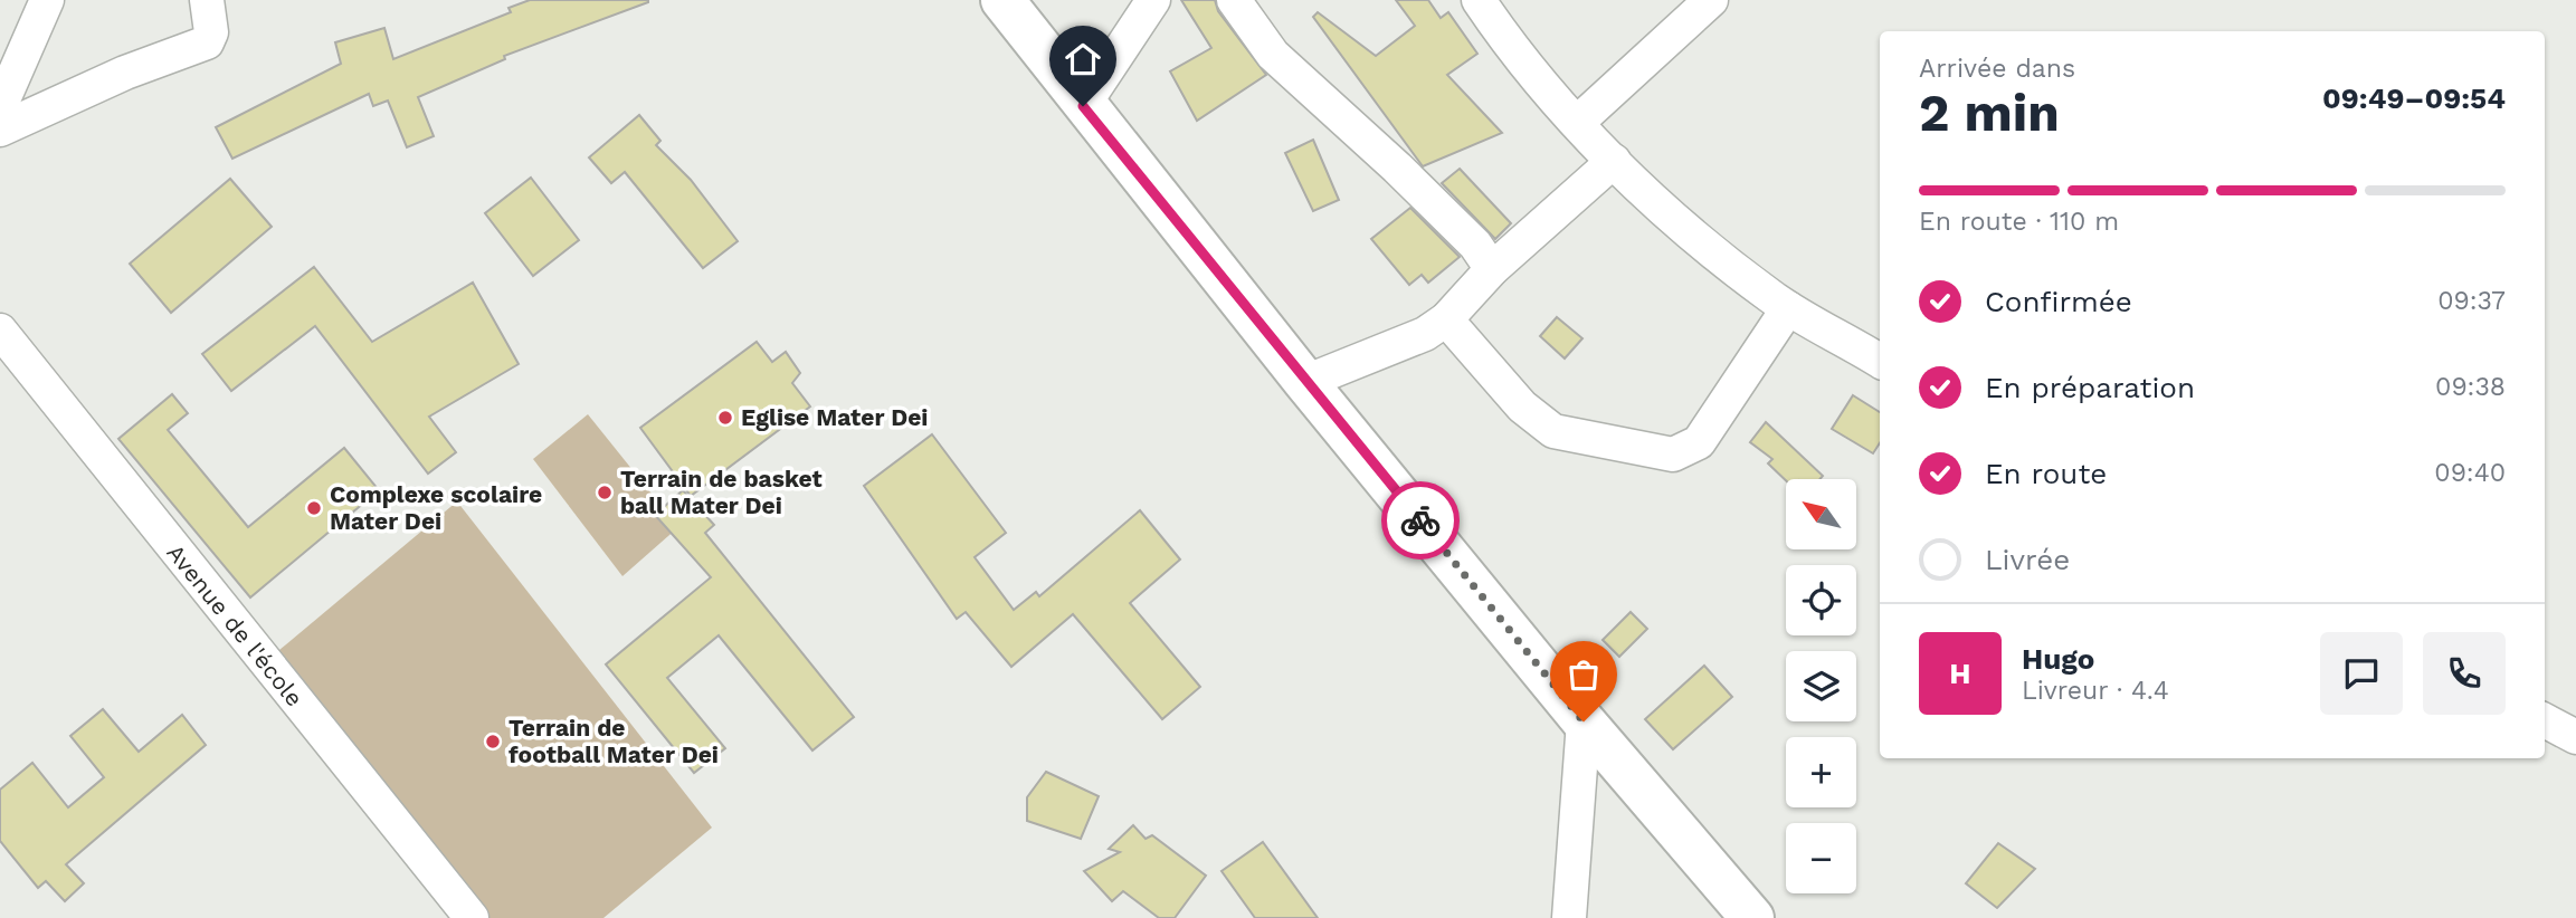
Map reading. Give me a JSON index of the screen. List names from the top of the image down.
{
  "streets": {
    "street": ["Avenue de l'école"]
  },
  "places": [
    "Eglise Mater Dei",
    "Terrain de basket ball Mater Dei",
    "Complexe scolaire Mater Dei",
    "Terrain de football Mater Dei"
  ],
  "north": "top left",
  "page": {
    "heading": ["2 min", "Arrivée dans", "09:49–09:54"],
    "panel": ["Hugo", "Livreur · 4.4"],
    "bar": "En route · 110 m",
    "list": [
      ["Confirmée", "09:37"],
      ["En préparation", "09:38"],
      ["En route", "09:40"],
      "Livrée"
    ],
    "map_buttons": ["+", "−"],
    "round": "H"
  }
}
